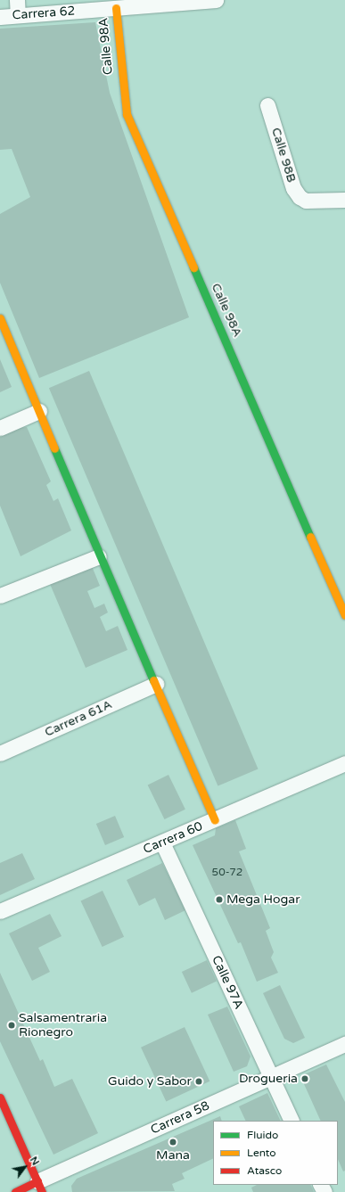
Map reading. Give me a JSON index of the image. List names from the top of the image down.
{
  "streets": {
    "street": [
      "Carrera 62",
      "Calle 98A",
      "Calle 98B",
      "Carrera 61A",
      "Carrera 60",
      "Calle 97A",
      "Carrera 58"
    ]
  },
  "crossings": [
    ["Carrera 62", "Calle 98A"],
    ["Carrera 60", "Calle 97A"],
    ["Calle 97A", "Carrera 58"]
  ],
  "places": [
    "Mega Hogar",
    "Salsamentraria Rionegro",
    "Drogueria",
    "Guido y Sabor",
    "Mana"
  ],
  "house_numbers": ["50-72"],
  "legend": ["Fluido", "Lento", "Atasco"],
  "north": "top right"
}
